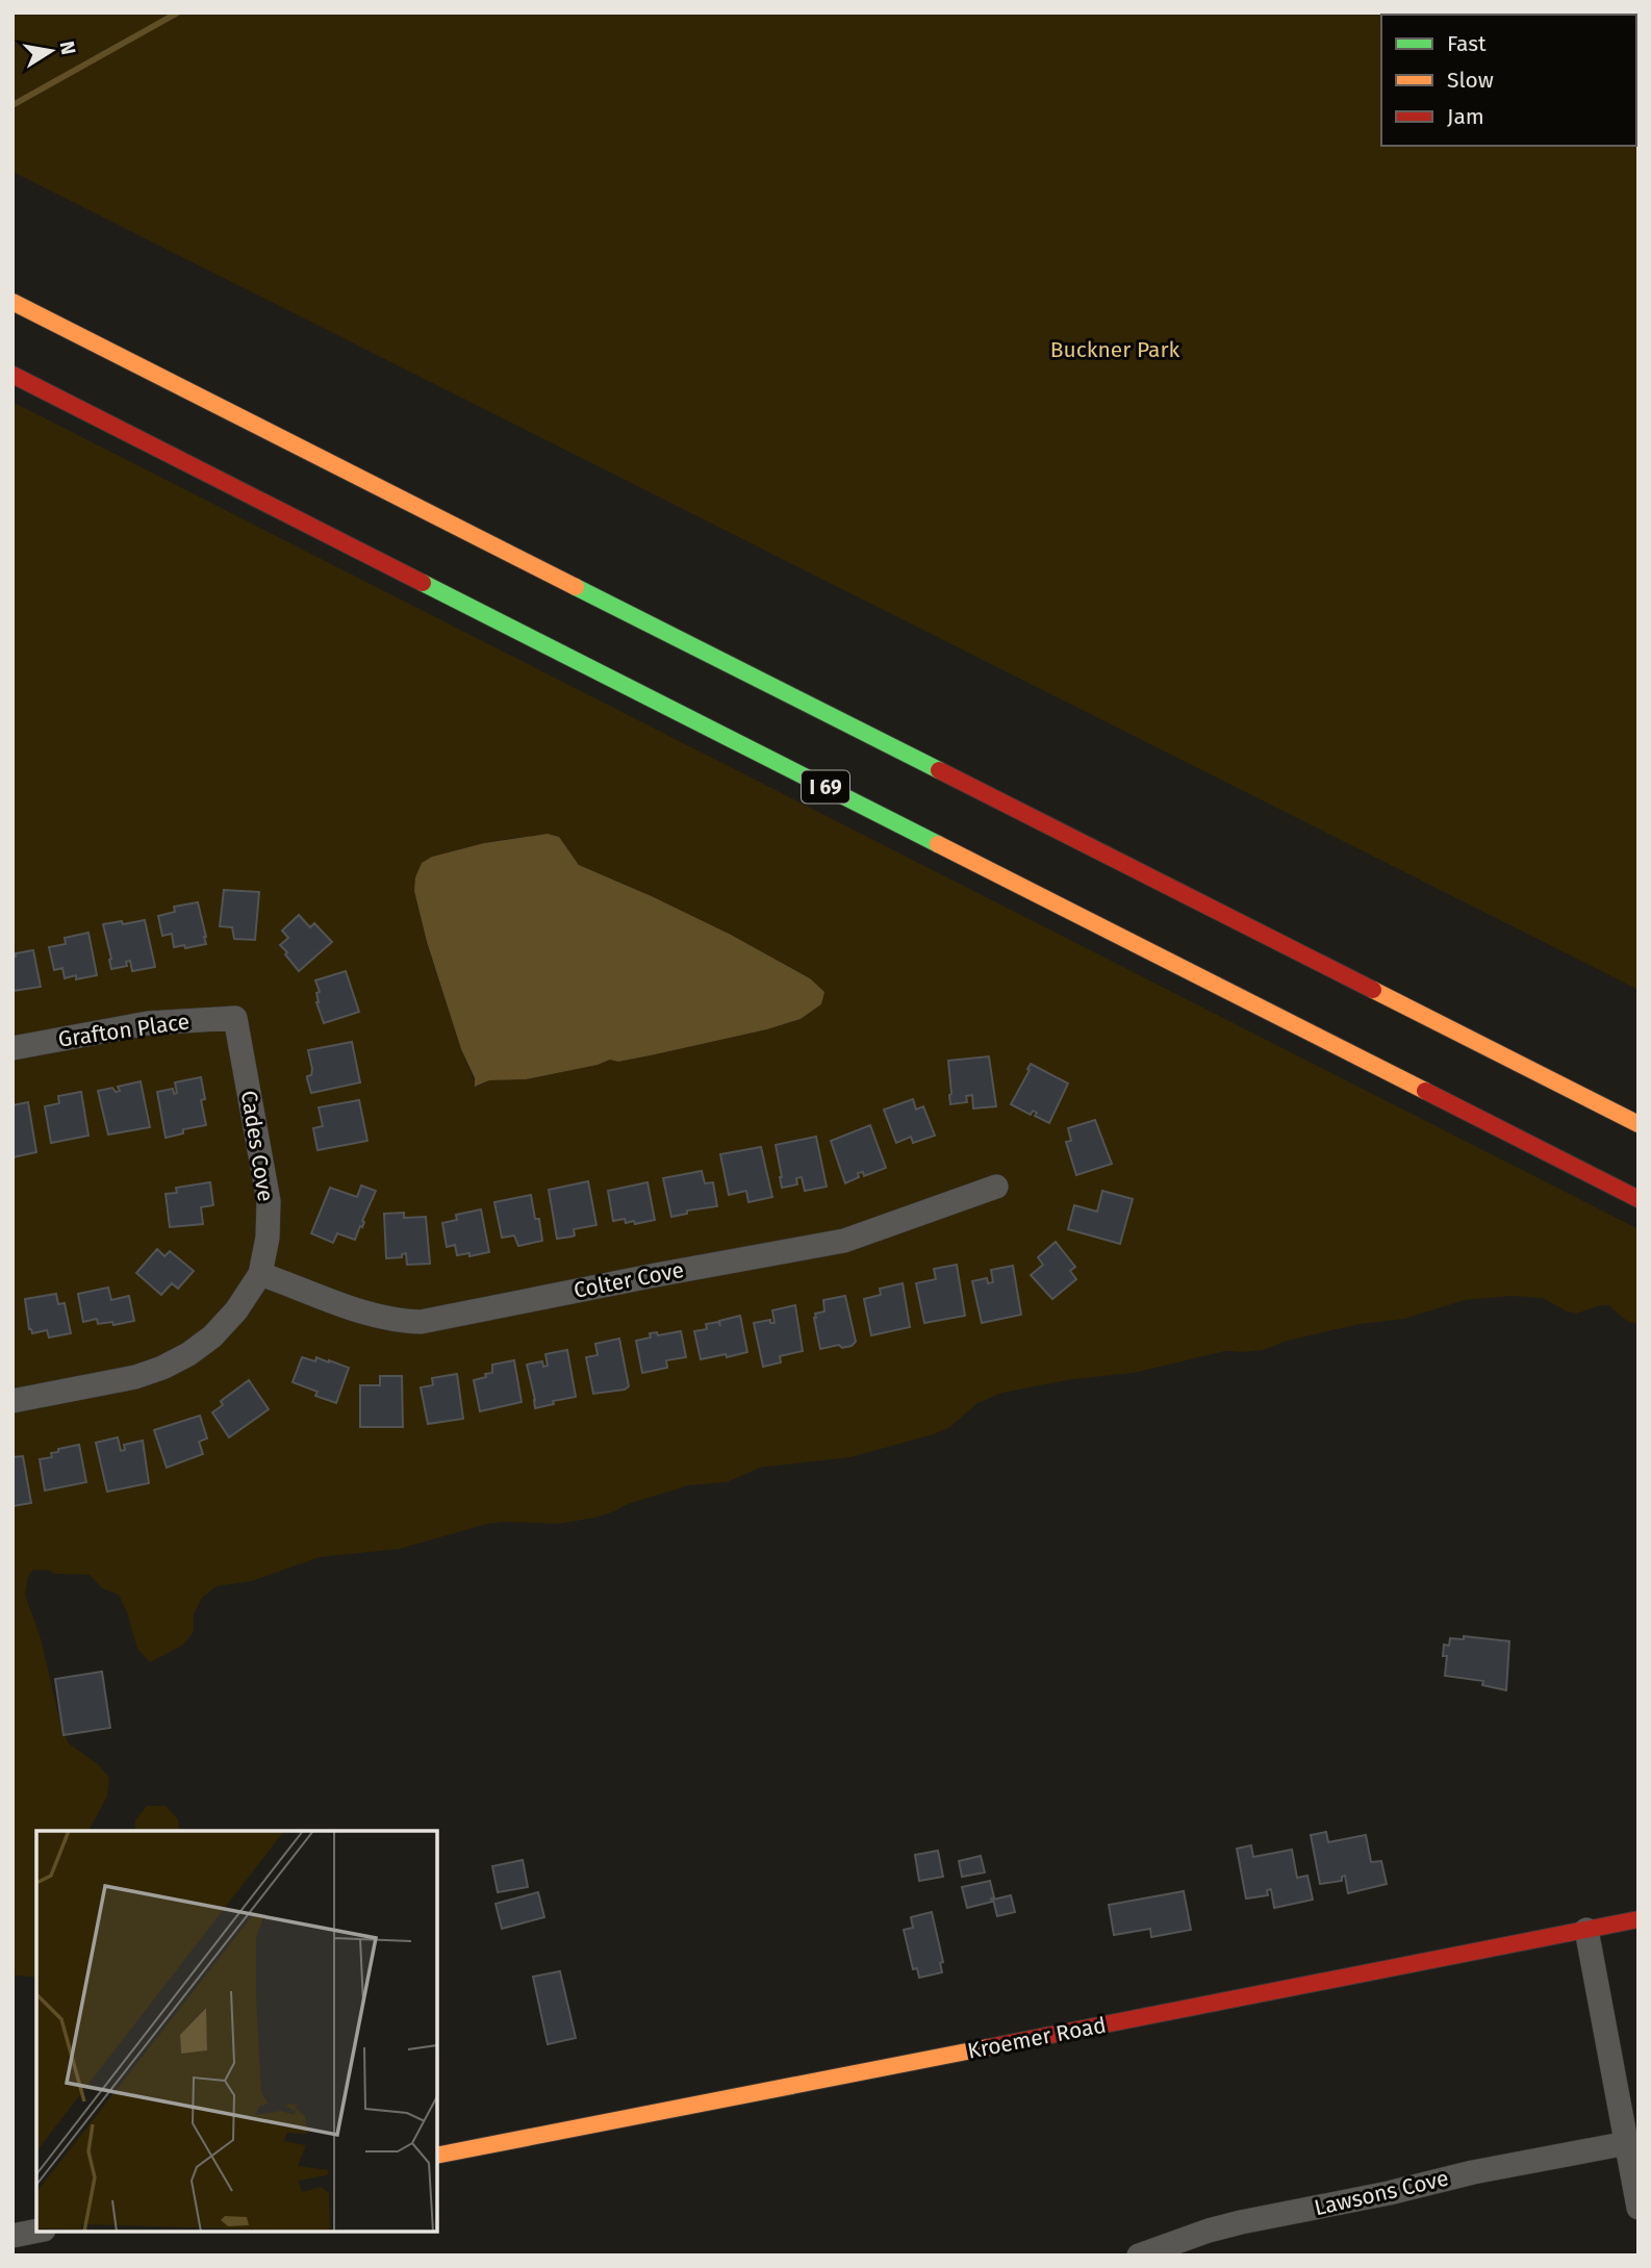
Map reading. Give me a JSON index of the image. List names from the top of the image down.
{
  "streets": {
    "main road": ["I 69", "Kroemer Road"],
    "street": [
      "Grafton Place",
      "Cades Cove",
      "Colter Cove",
      "Lawsons Cove"
    ]
  },
  "crossings": [
    ["Grafton Place", "Cades Cove"],
    ["Cades Cove", "Colter Cove"]
  ],
  "parks": ["Buckner Park"],
  "legend": ["Fast", "Slow", "Jam"],
  "north": "right"
}
